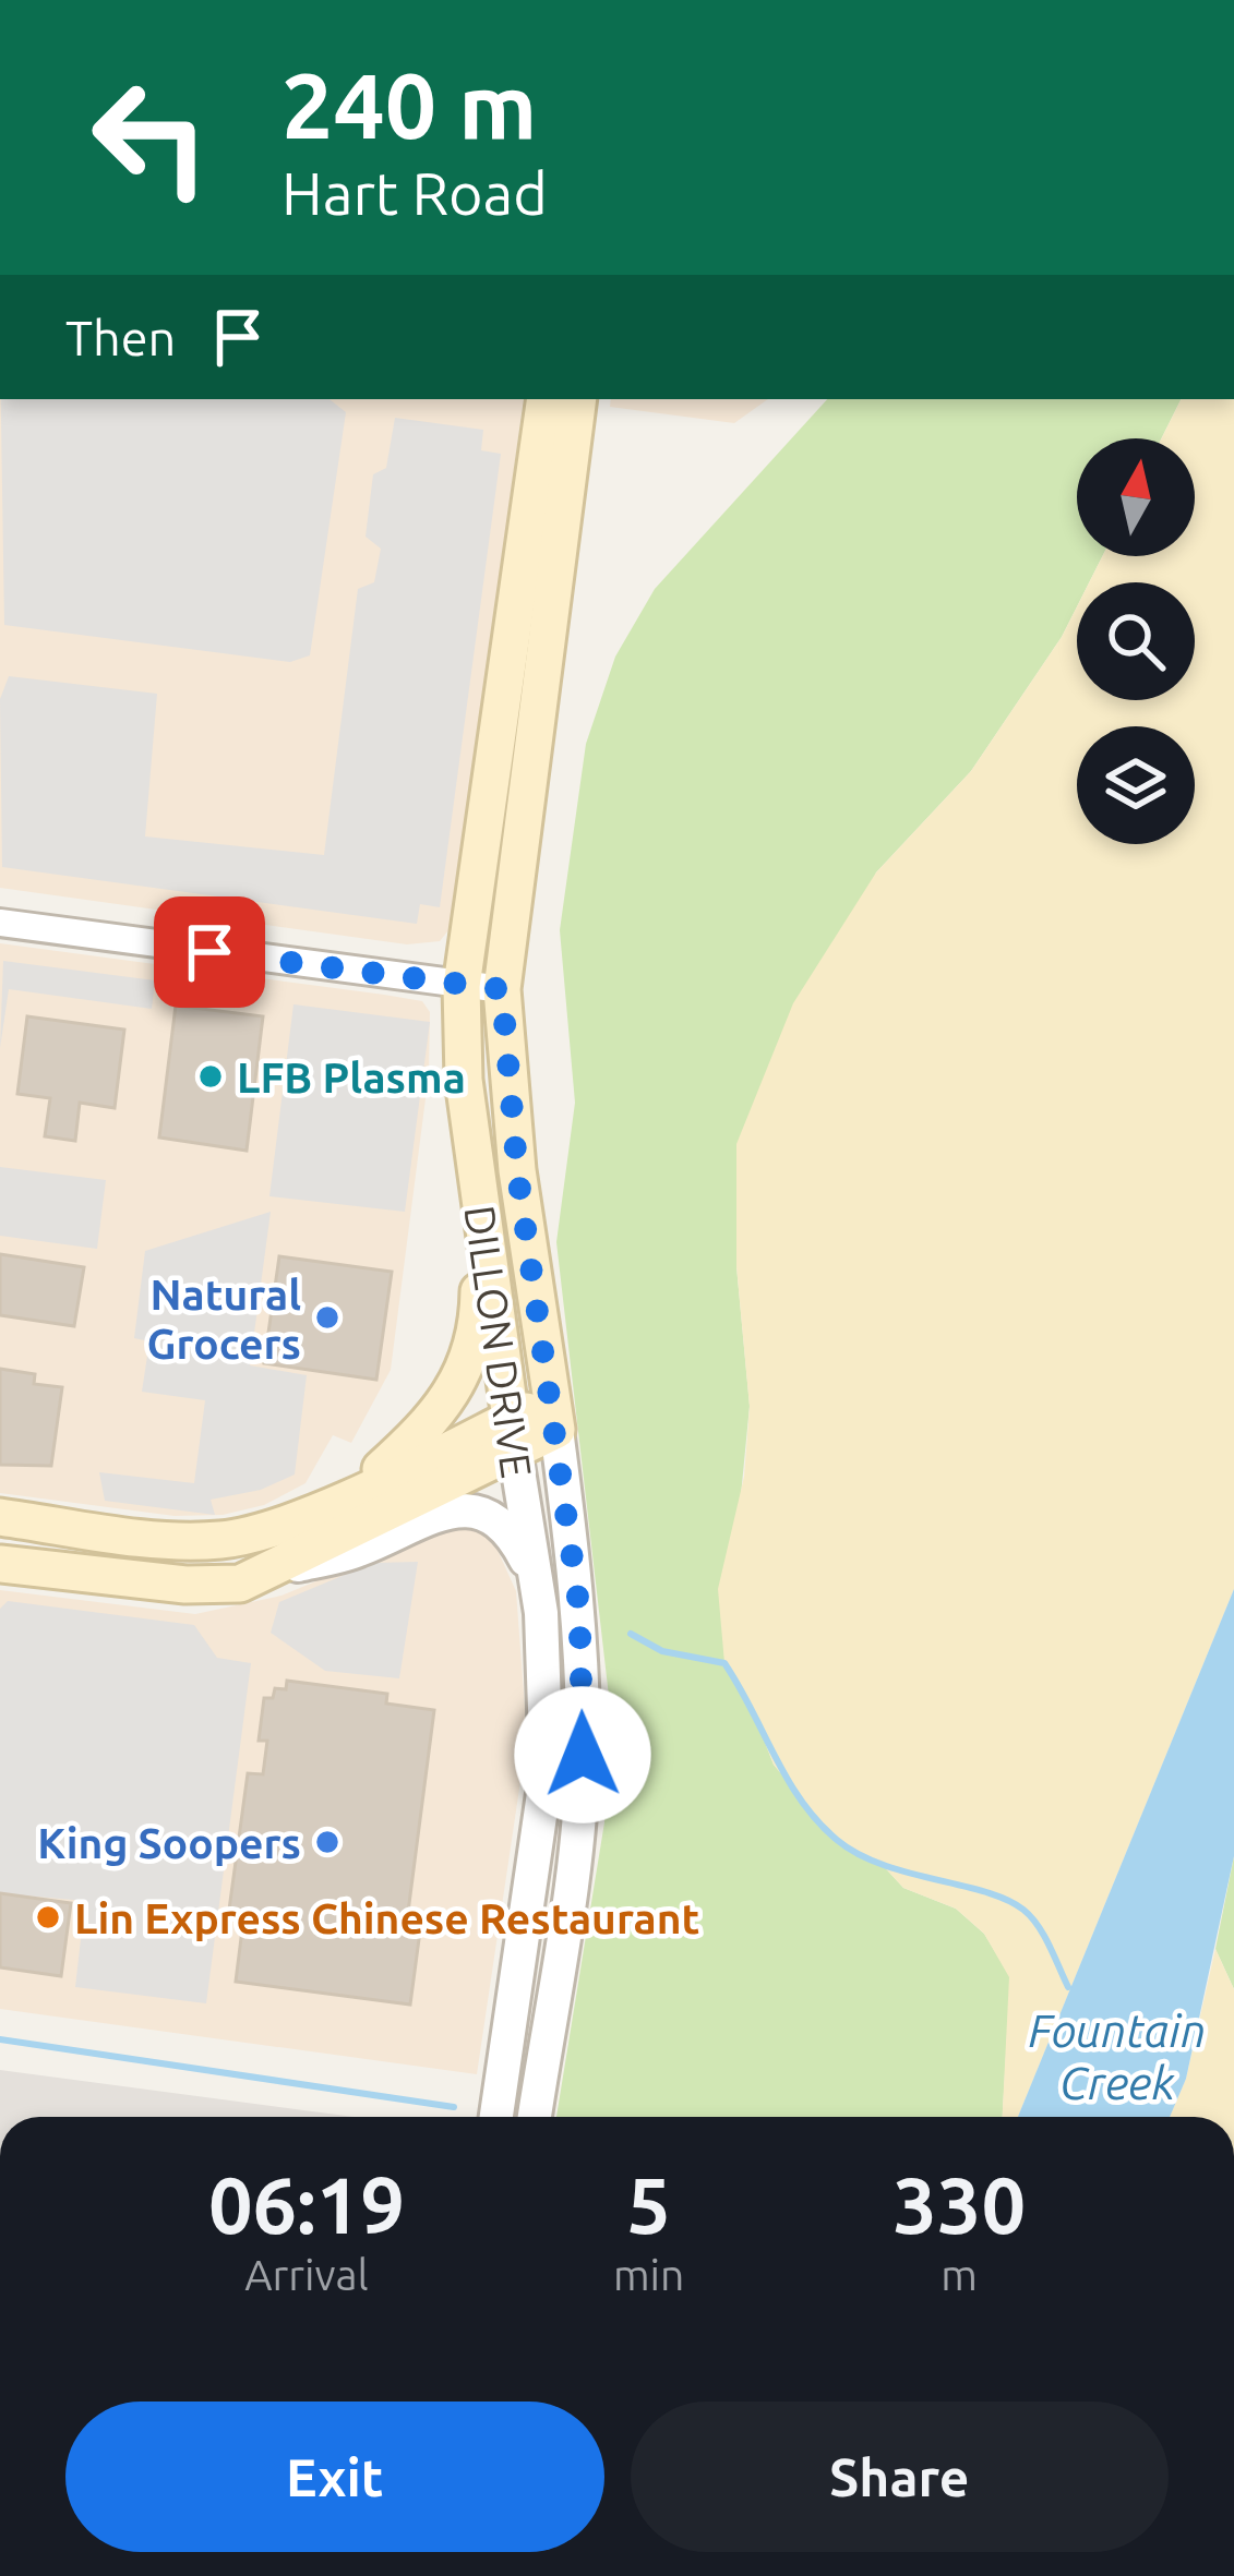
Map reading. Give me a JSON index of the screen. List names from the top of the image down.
{
  "streets": {
    "main road": ["DILLON DRIVE"]
  },
  "water": ["Fountain Creek"],
  "places": [
    "LFB Plasma",
    "Natural Grocers",
    "King Soopers",
    "Lin Express Chinese Restaurant"
  ],
  "north": "top",
  "page": {
    "turn": ["240 m", "Hart Road"],
    "then": "Then",
    "eta": [
      "06:19",
      "Arrival",
      "5",
      "min",
      "330",
      "m"
    ],
    "buttons": ["Exit", "Share"]
  }
}
